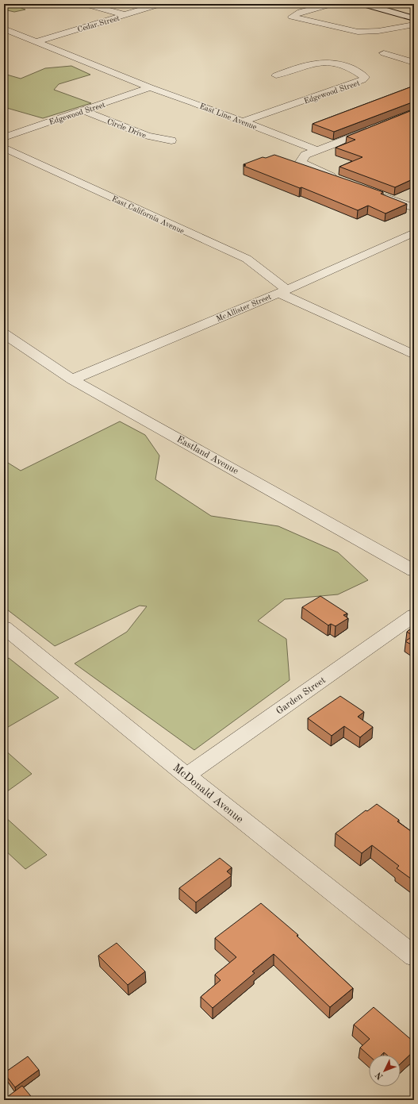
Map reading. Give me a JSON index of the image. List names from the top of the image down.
{
  "streets": {
    "street": [
      "Cedar Street",
      "Edgewood Street",
      "East Line Avenue",
      "Circle Drive",
      "East California Avenue",
      "McAllister Street",
      "Eastland Avenue",
      "Garden Street",
      "McDonald Avenue"
    ]
  },
  "crossings": [
    ["Cedar Street", "East Line Avenue"],
    ["Edgewood Street", "East Line Avenue"],
    ["Edgewood Street", "Circle Drive"],
    ["East California Avenue", "McAllister Street"],
    ["McAllister Street", "Eastland Avenue"],
    ["Garden Street", "McDonald Avenue"]
  ],
  "north": "bottom left"
}
